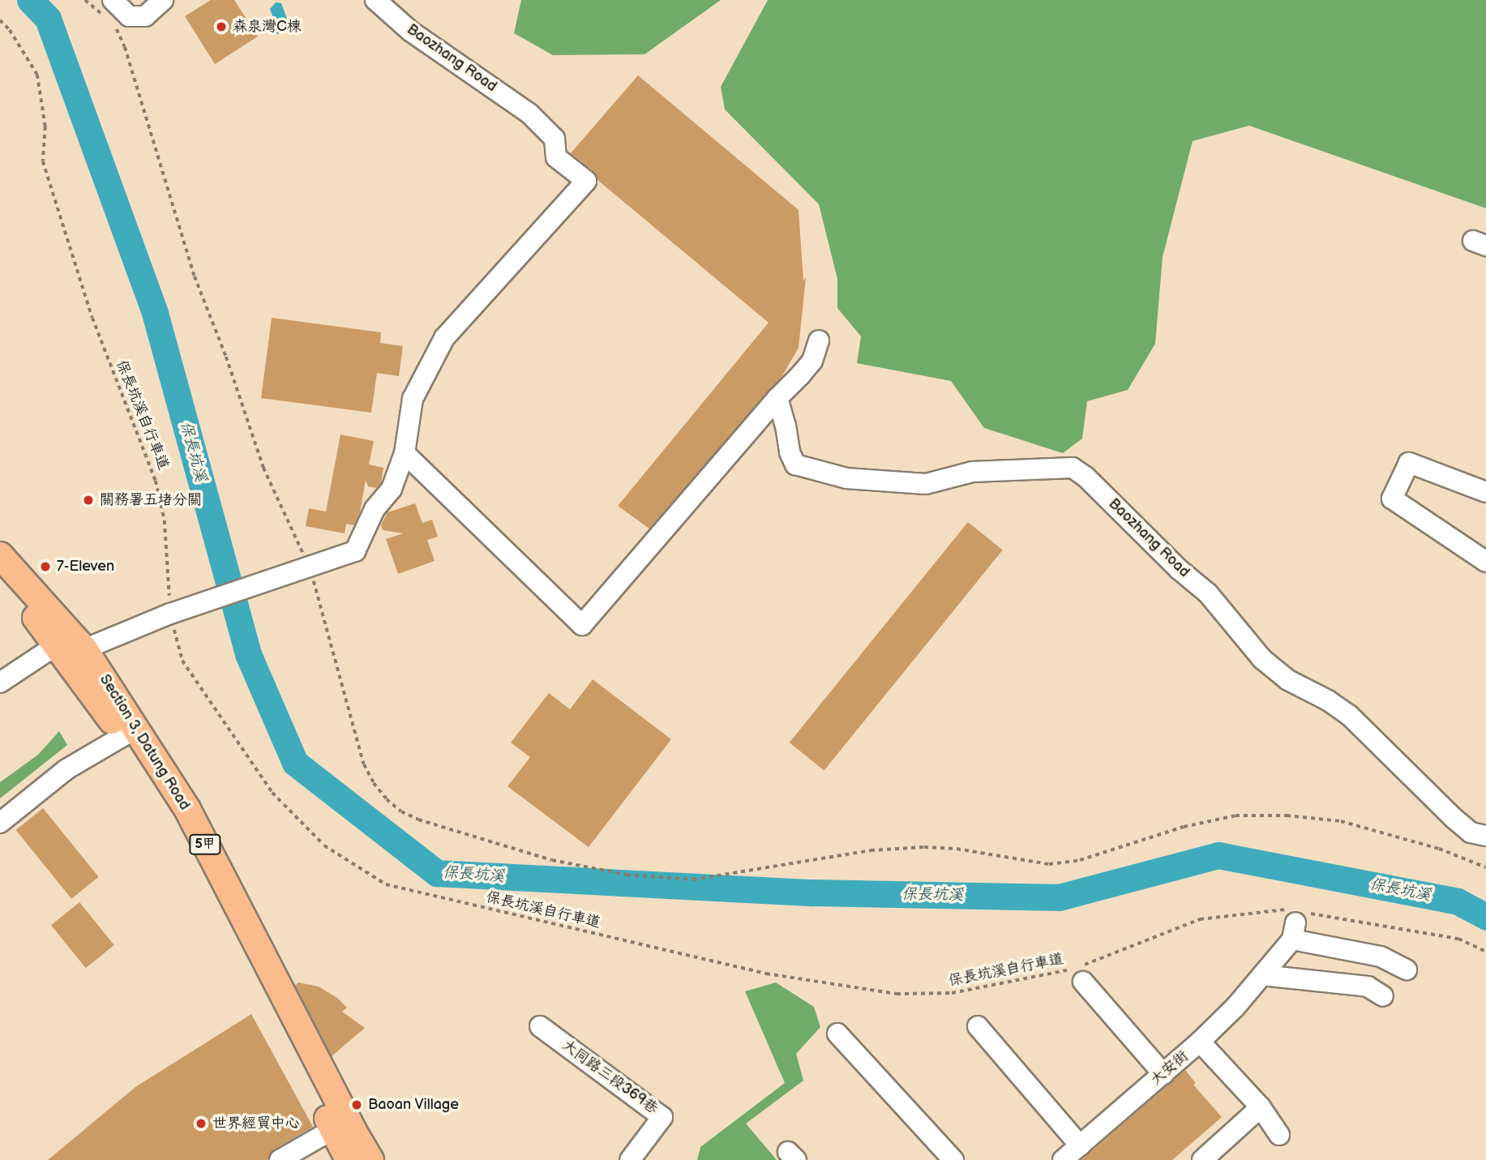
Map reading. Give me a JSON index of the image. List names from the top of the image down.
{
  "streets": {
    "main road": ["Section 3, Datung Road", "5甲"],
    "street": ["Baozhang Road", "大安街", "大同路三段369巷"],
    "path": ["保長坑溪自行車道"]
  },
  "water": ["保長坑溪"],
  "places": [
    "森泉灣C棟",
    "關務署五堵分關",
    "7-Eleven",
    "Baoan Village",
    "世界經貿中心"
  ]
}
